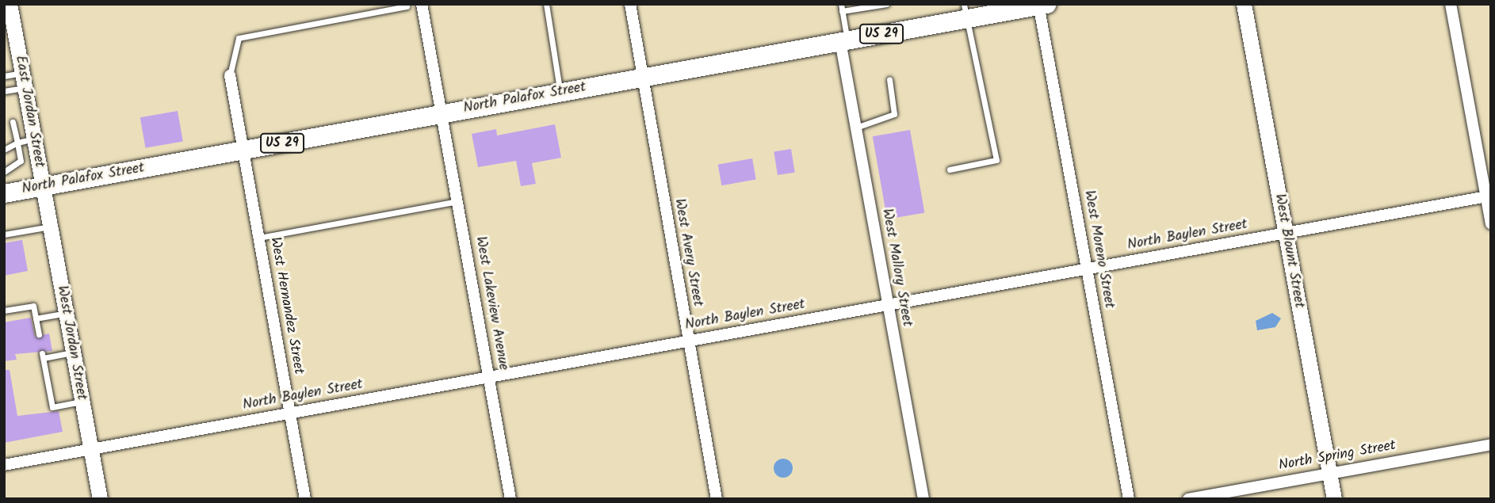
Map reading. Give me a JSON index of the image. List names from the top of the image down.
{
  "streets": {
    "main road": ["US 29", "North Palafox Street"],
    "street": [
      "East Jordan Street",
      "North Baylen Street",
      "West Moreno Street",
      "West Blount Street",
      "West Avery Street",
      "West Mallory Street",
      "West Lakeview Avenue",
      "West Hernandez Street",
      "West Jordan Street",
      "North Spring Street"
    ]
  },
  "crossings": [
    ["North Palafox Street", "East Jordan Street"],
    ["North Palafox Street", "West Moreno Street"],
    ["North Palafox Street", "West Avery Street"],
    ["North Palafox Street", "West Mallory Street"],
    ["North Palafox Street", "West Lakeview Avenue"],
    ["North Palafox Street", "West Hernandez Street"],
    ["North Palafox Street", "West Jordan Street"],
    ["East Jordan Street", "West Jordan Street"],
    ["North Baylen Street", "West Moreno Street"],
    ["North Baylen Street", "West Blount Street"],
    ["North Baylen Street", "West Avery Street"],
    ["North Baylen Street", "West Mallory Street"],
    ["North Baylen Street", "West Lakeview Avenue"],
    ["North Baylen Street", "West Hernandez Street"],
    ["North Baylen Street", "West Jordan Street"],
    ["West Blount Street", "North Spring Street"]
  ]
}
